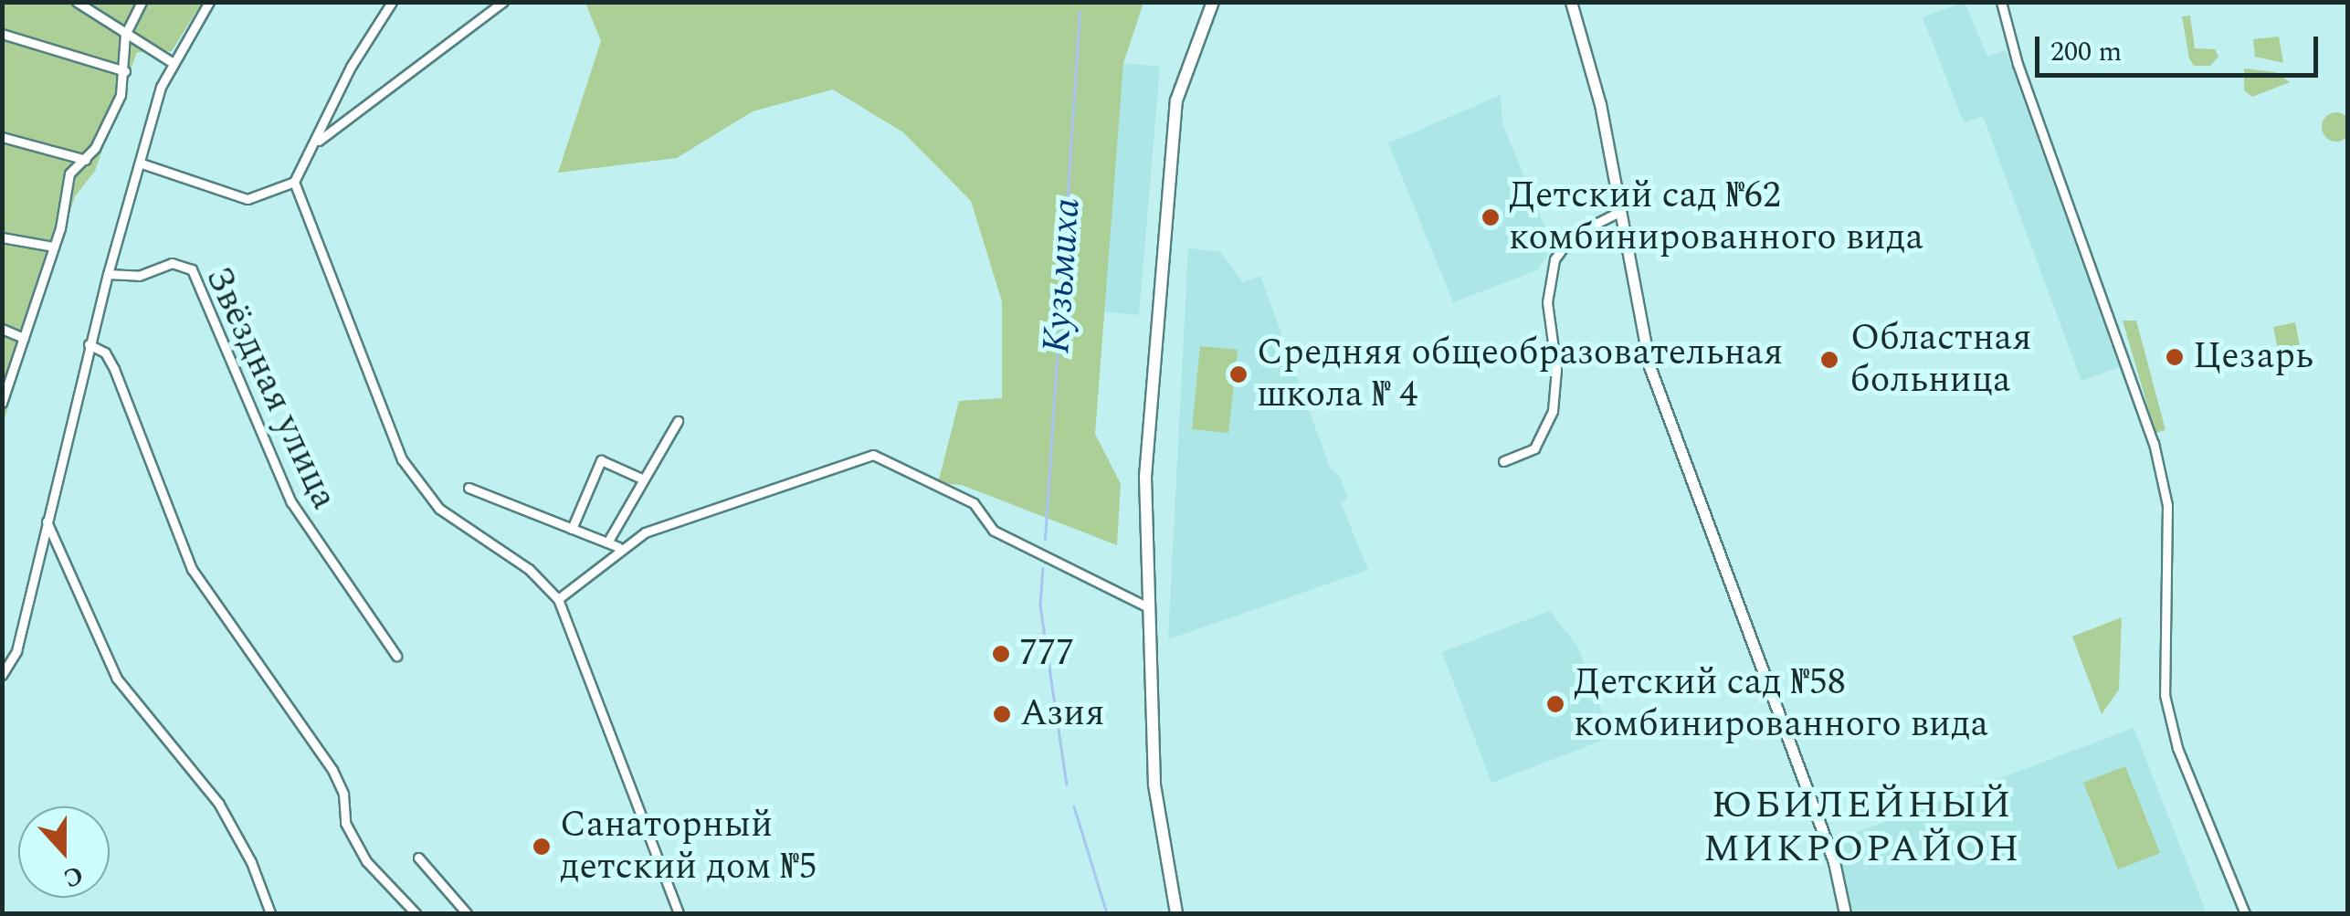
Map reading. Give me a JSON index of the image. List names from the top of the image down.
{
  "streets": {
    "street": ["Звёздная улица"]
  },
  "districts": ["ЮБИЛЕЙНЫЙ МИКРОРАЙОН"],
  "water": ["Кузьмиха"],
  "places": [
    "Детский сад №62 комбинированного вида",
    "Цезарь",
    "Областная больница",
    "Средняя общеобразовательная школа № 4",
    "777",
    "Детский сад №58 комбинированного вида",
    "Азия",
    "Санаторный детский дом №5"
  ],
  "scale_bar": "200 m",
  "north": "bottom"
}
